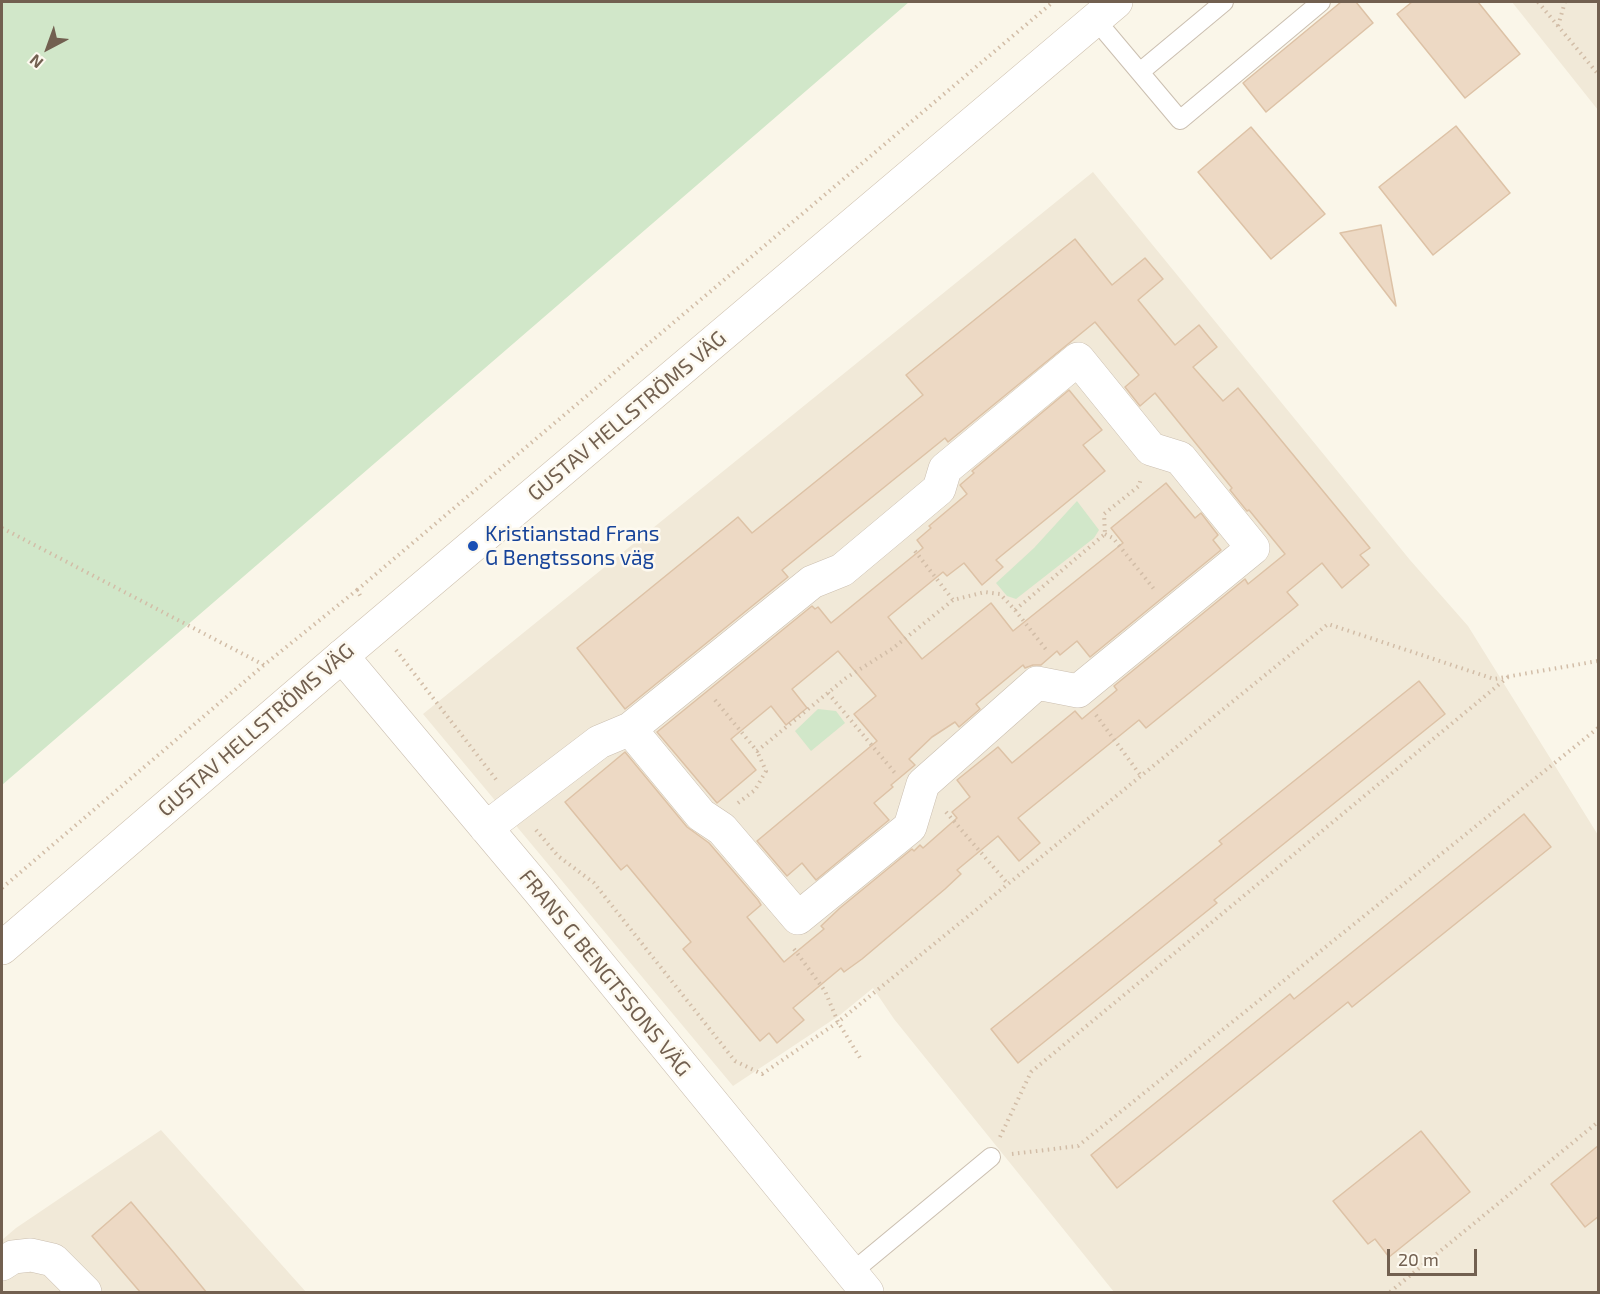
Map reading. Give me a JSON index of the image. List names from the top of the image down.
{
  "streets": {
    "street": ["GUSTAV HELLSTRÖMS VÄG", "FRANS G BENGTSSONS VÄG"]
  },
  "crossings": [
    ["GUSTAV HELLSTRÖMS VÄG", "FRANS G BENGTSSONS VÄG"]
  ],
  "places": ["Kristianstad Frans G Bengtssons väg"],
  "scale_bar": "20 m",
  "north": "bottom left"
}
